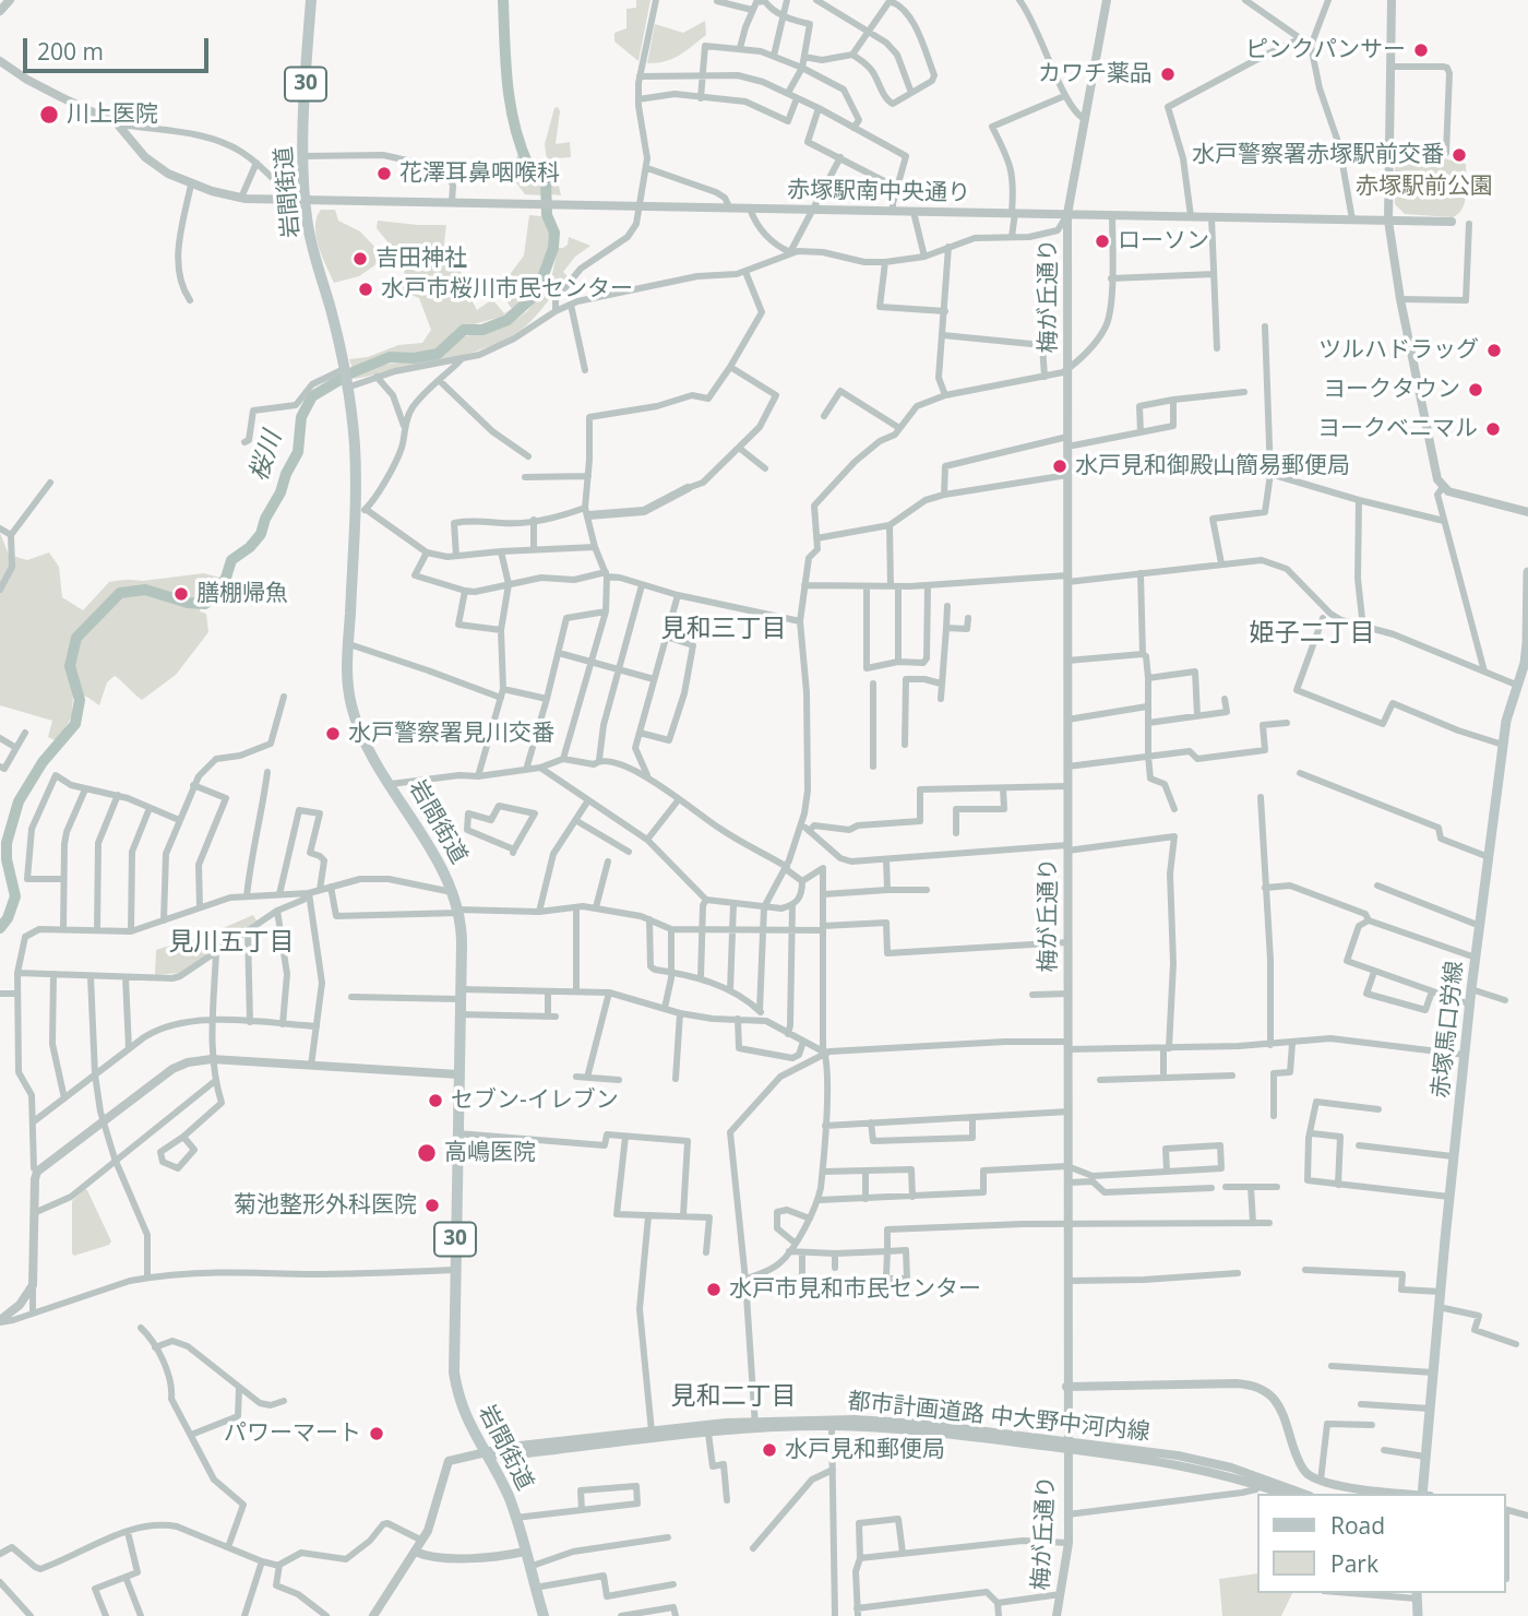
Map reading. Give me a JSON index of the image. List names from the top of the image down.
{
  "streets": {
    "main road": ["30", "岩間街道", "赤塚馬口労線"],
    "street": ["赤塚駅南中央通り", "梅が丘通り", "都市計画道路 中大野中河内線"]
  },
  "crossings": [
    ["岩間街道", "赤塚駅南中央通り"],
    ["岩間街道", "都市計画道路 中大野中河内線"],
    ["赤塚駅南中央通り", "梅が丘通り"],
    ["梅が丘通り", "都市計画道路 中大野中河内線"]
  ],
  "districts": [
    "見和三丁目",
    "姫子二丁目",
    "見川五丁目",
    "見和二丁目"
  ],
  "water": ["桜川"],
  "parks": ["赤塚駅前公園"],
  "places": [
    "ピンクパンサー",
    "カワチ薬品",
    "川上医院",
    "水戸警察署赤塚駅前交番",
    "花澤耳鼻咽喉科",
    "ローソン",
    "吉田神社",
    "水戸市桜川市民センター",
    "ツルハドラッグ",
    "ヨークタウン",
    "ヨークベニマル",
    "水戸見和御殿山簡易郵便局",
    "膳棚帰魚",
    "水戸警察署見川交番",
    "セブン-イレブン",
    "高嶋医院",
    "菊池整形外科医院",
    "水戸市見和市民センター",
    "パワーマート",
    "水戸見和郵便局"
  ],
  "legend": ["Road", "Park"],
  "scale_bar": "200 m"
}
